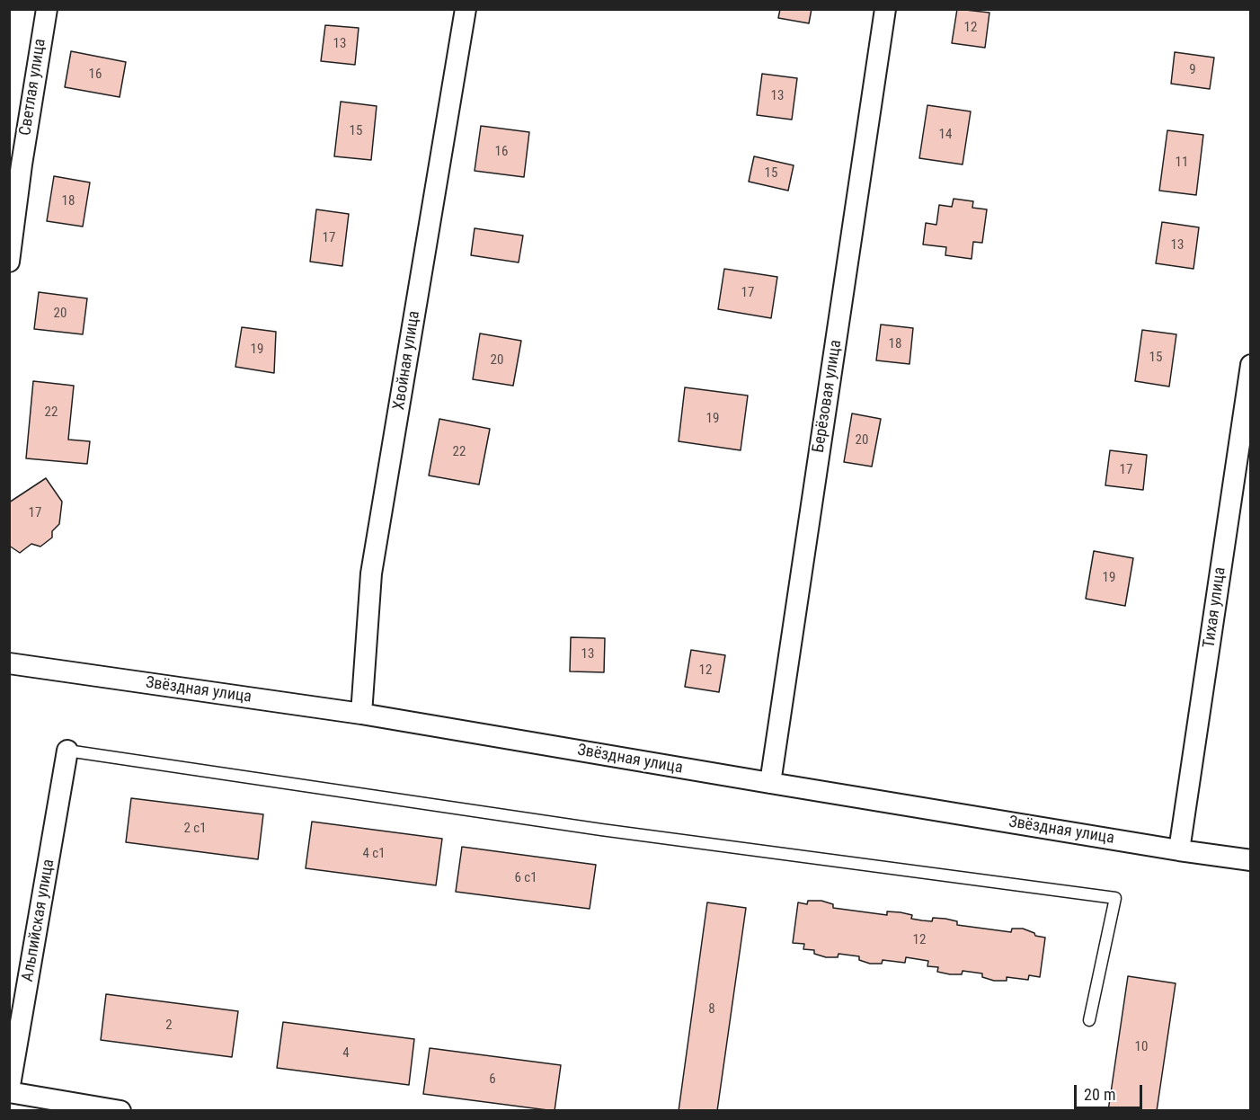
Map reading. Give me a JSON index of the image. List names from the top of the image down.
{
  "streets": {
    "street": [
      "Светлая улица",
      "Хвойная улица",
      "Берёзовая улица",
      "Тихая улица",
      "Звёздная улица",
      "Альпийская улица"
    ]
  },
  "crossings": [
    ["Хвойная улица", "Звёздная улица"],
    ["Берёзовая улица", "Звёздная улица"],
    ["Тихая улица", "Звёздная улица"]
  ],
  "house_numbers": [
    "12",
    "13",
    "9",
    "16",
    "13",
    "15",
    "14",
    "16",
    "11",
    "15",
    "18",
    "17",
    "13",
    "17",
    "20",
    "18",
    "19",
    "15",
    "20",
    "22",
    "19",
    "20",
    "22",
    "17",
    "17",
    "19",
    "13",
    "12",
    "2 с1",
    "4 с1",
    "6 с1",
    "12",
    "8",
    "2",
    "10",
    "4",
    "6"
  ],
  "scale_bar": "20 m"
}
